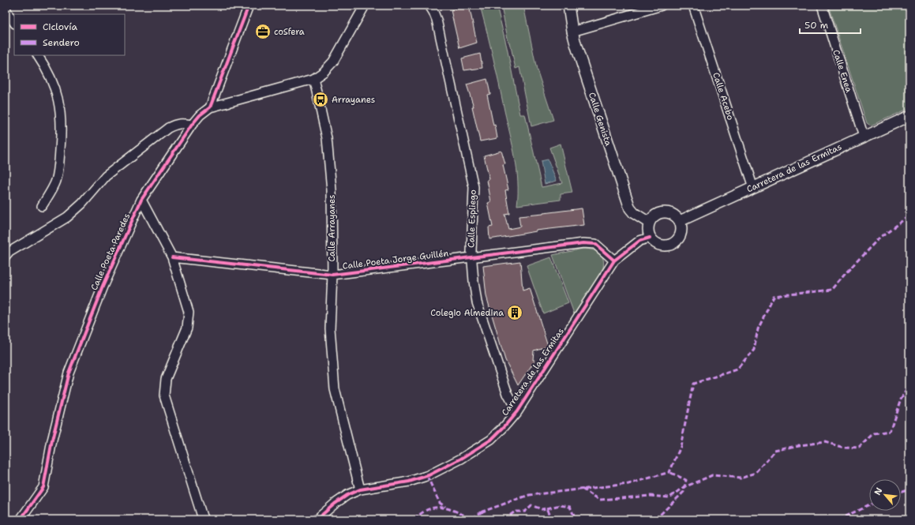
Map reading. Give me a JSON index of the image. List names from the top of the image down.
{
  "streets": {
    "street": [
      "Calle Enea",
      "Calle Acebo",
      "Calle Genista",
      "Carretera de las Ermitas",
      "Calle Espliego",
      "Calle Arrayanes",
      "Calle Poeta Paredes",
      "Calle Poeta Jorge Guillén"
    ]
  },
  "crossings": [
    ["Calle Enea", "Carretera de las Ermitas"],
    ["Calle Acebo", "Carretera de las Ermitas"],
    ["Calle Genista", "Carretera de las Ermitas"],
    ["Carretera de las Ermitas", "Calle Espliego"],
    ["Carretera de las Ermitas", "Calle Arrayanes"],
    ["Carretera de las Ermitas", "Calle Poeta Jorge Guillén"],
    ["Calle Espliego", "Calle Poeta Jorge Guillén"],
    ["Calle Arrayanes", "Calle Poeta Jorge Guillén"]
  ],
  "places": {
    "office": ["coSfera"],
    "bus stop": ["Arrayanes"],
    "building": ["Colegio Almedina"]
  },
  "legend": ["Ciclovía", "Sendero"],
  "scale_bar": "50 m",
  "north": "top left"
}
